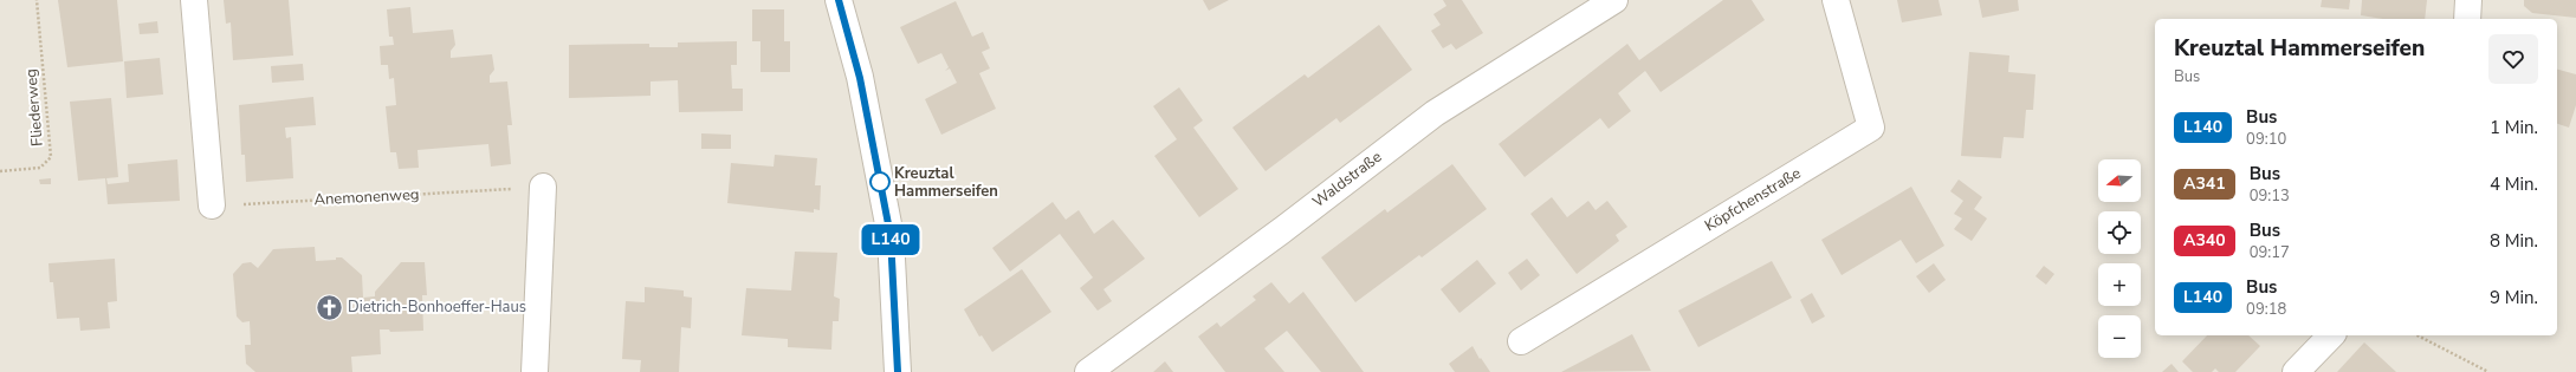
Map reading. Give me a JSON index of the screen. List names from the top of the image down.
{
  "streets": {
    "street": ["Waldstraße", "Köpfchenstraße"],
    "path": ["Fliederweg", "Anemonenweg"]
  },
  "places": {
    "other": ["Kreuztal Hammerseifen"],
    "church": ["Dietrich-Bonhoeffer-Haus"]
  },
  "lines": ["bus line L140"],
  "north": "left",
  "page": {
    "on_map": "L140",
    "heading": ["Kreuztal Hammerseifen", "Bus"],
    "list": [
      {
        "mark": "L140",
        "name": "Bus",
        "note": "09:10",
        "value": "1 Min."
      },
      {
        "mark": "A341",
        "name": "Bus",
        "note": "09:13",
        "value": "4 Min."
      },
      {
        "mark": "A340",
        "name": "Bus",
        "note": "09:17",
        "value": "8 Min."
      },
      {
        "mark": "L140",
        "name": "Bus",
        "note": "09:18",
        "value": "9 Min."
      }
    ],
    "map_buttons": ["+", "−"]
  }
}
